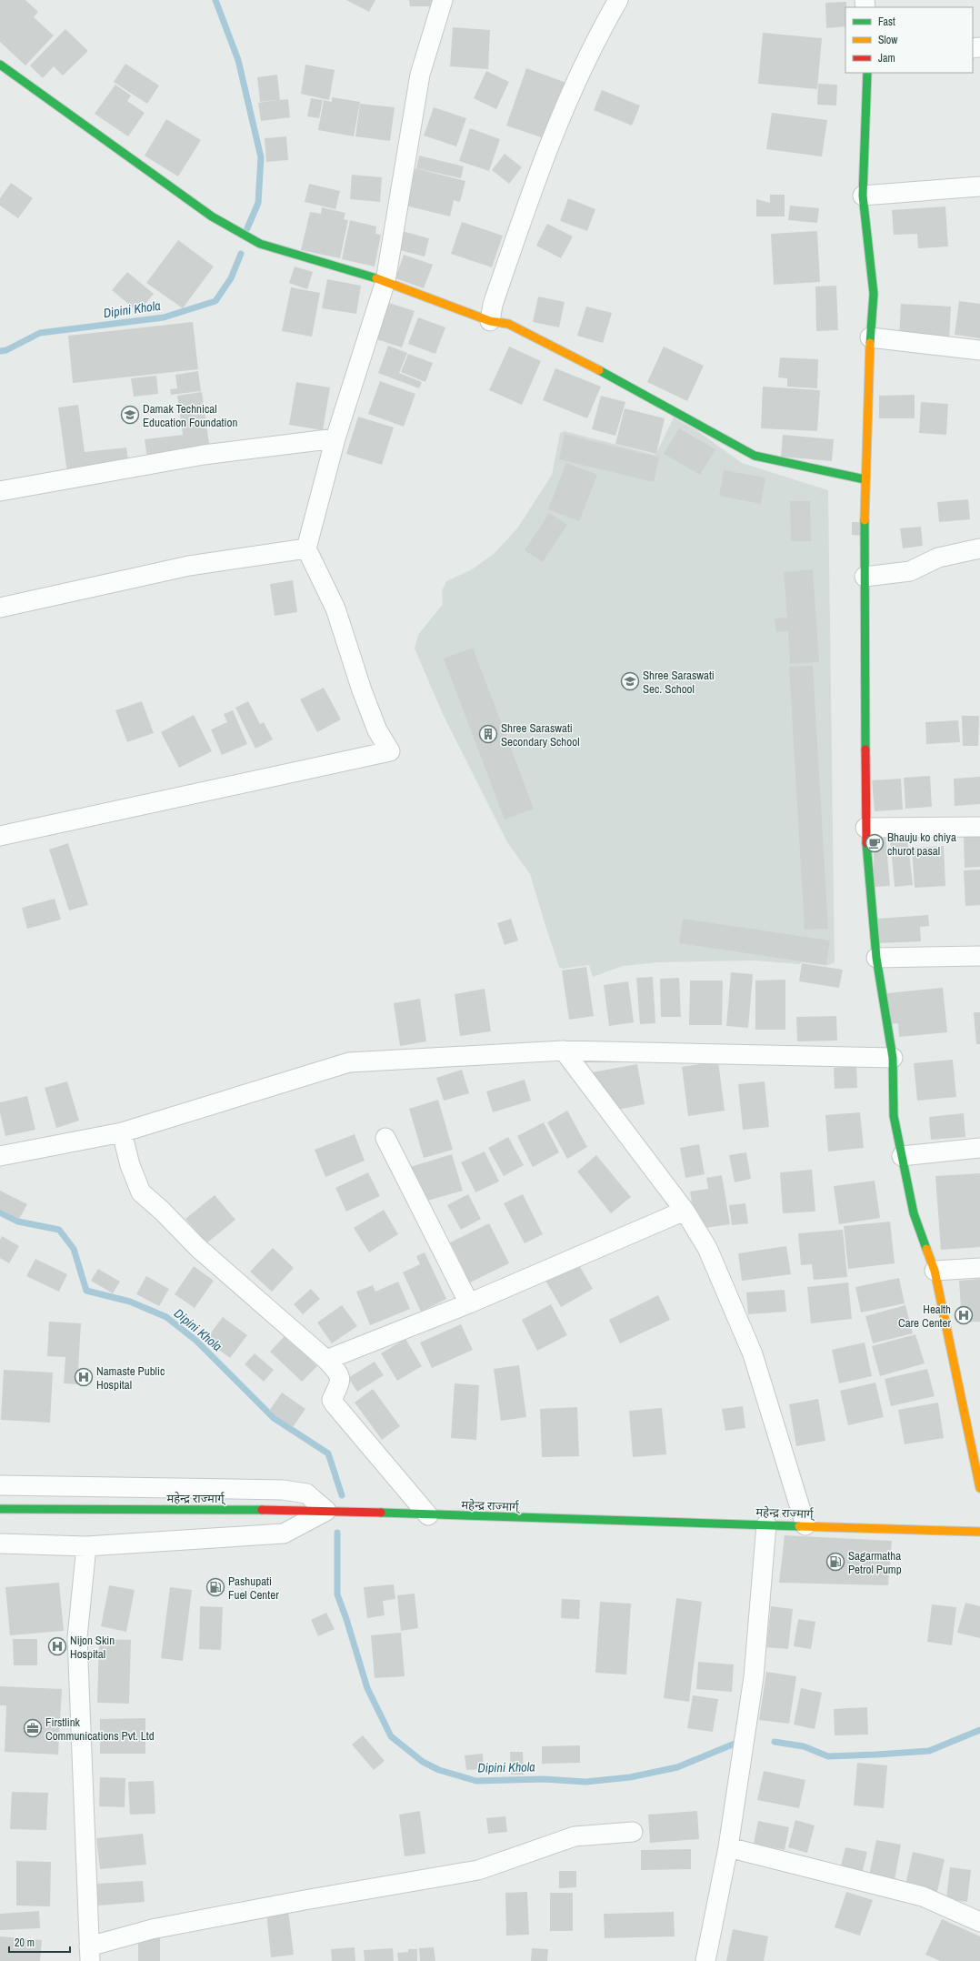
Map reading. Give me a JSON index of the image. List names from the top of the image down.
{
  "streets": {
    "main road": ["महेन्द्र राज्मार्ग्"]
  },
  "water": ["Dipini Khola"],
  "places": {
    "school or university": ["Damak Technical Education Foundation", "Shree Saraswati Sec. School"],
    "building": ["Shree Saraswati Secondary School"],
    "cafe": ["Bhauju ko chiya churot pasal"],
    "hospital": ["Health Care Center", "Namaste Public Hospital", "Nijon Skin Hospital"],
    "fuel station": ["Sagarmatha Petrol Pump", "Pashupati Fuel Center"],
    "office": ["Firstlink Communications Pvt. Ltd"]
  },
  "legend": ["Fast", "Slow", "Jam"],
  "scale_bar": "20 m"
}
